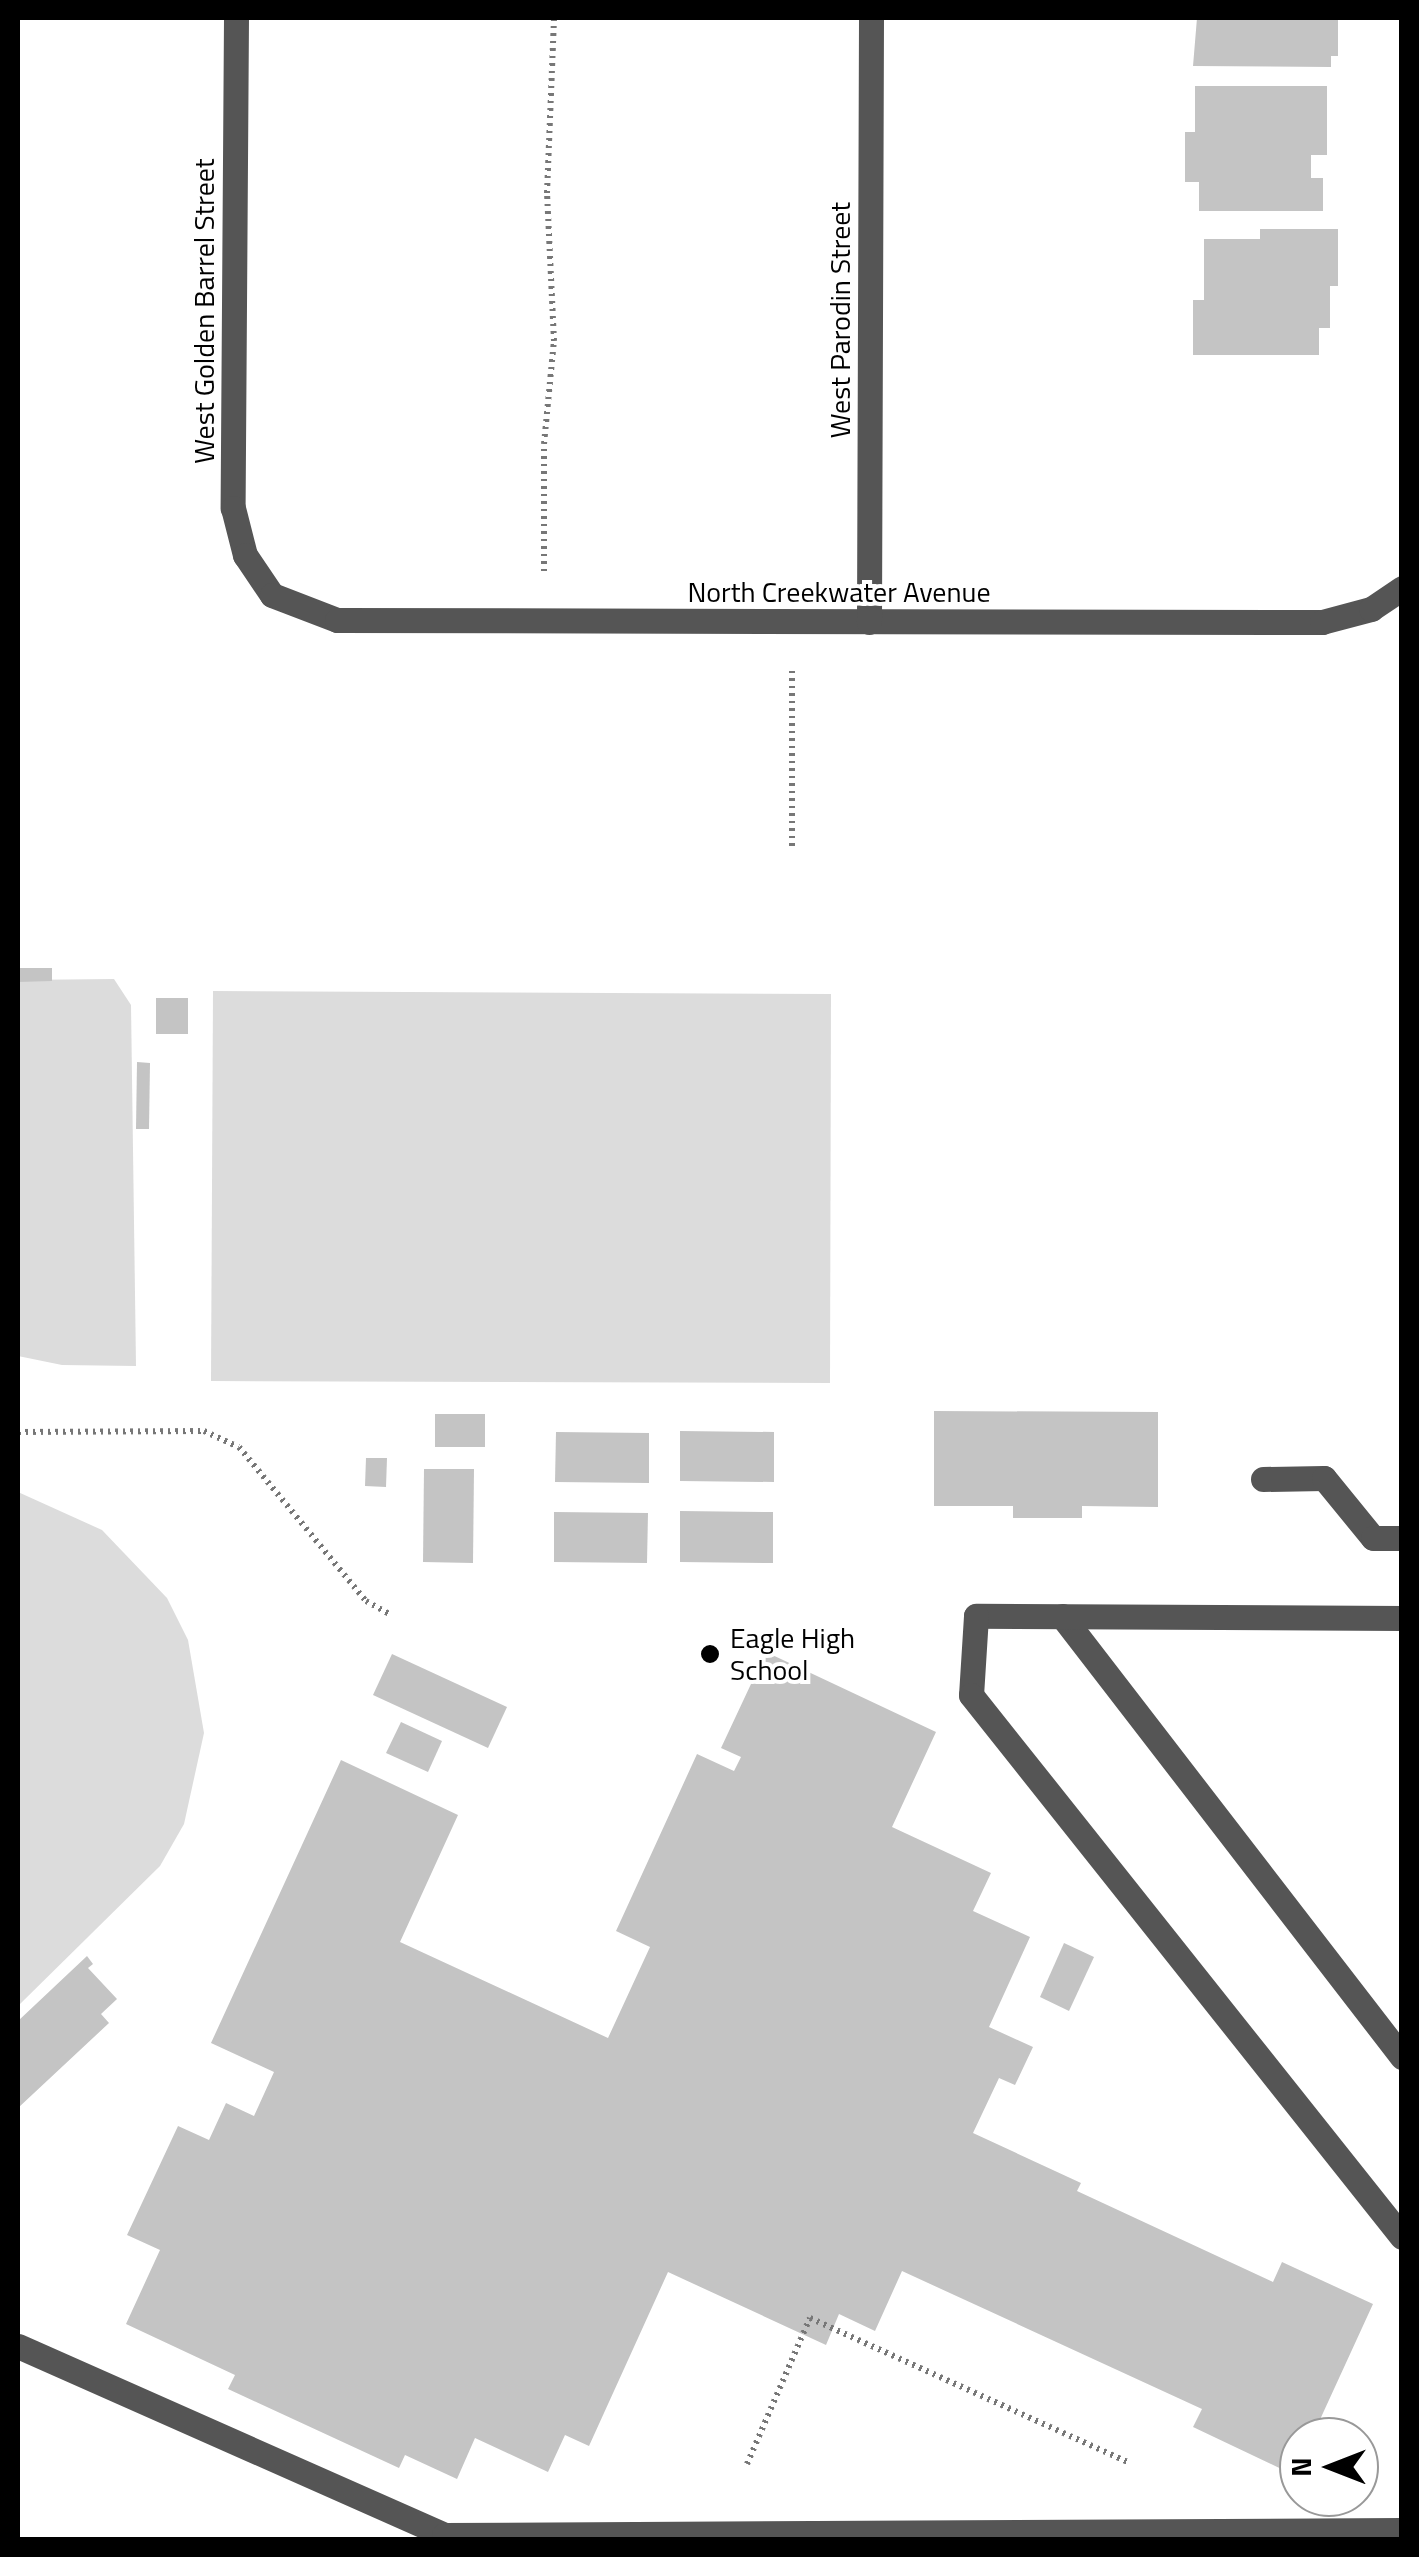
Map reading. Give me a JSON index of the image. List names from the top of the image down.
{
  "streets": {
    "street": ["West Golden Barrel Street", "West Parodin Street", "North Creekwater Avenue"]
  },
  "crossings": [
    ["West Golden Barrel Street", "North Creekwater Avenue"],
    ["West Parodin Street", "North Creekwater Avenue"]
  ],
  "places": ["Eagle High School"],
  "north": "left"
}
